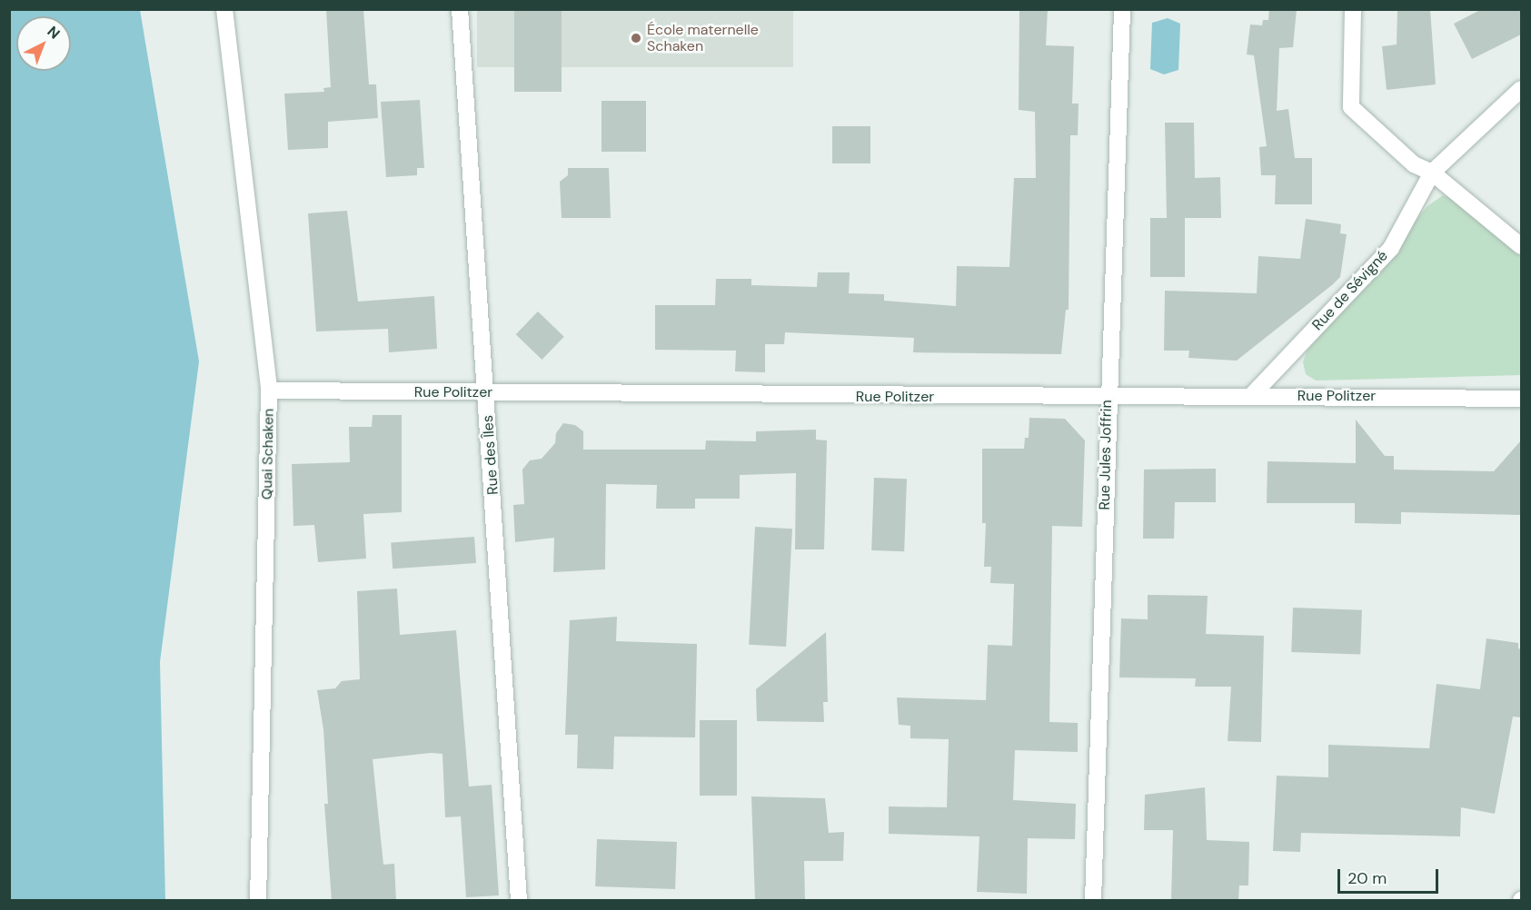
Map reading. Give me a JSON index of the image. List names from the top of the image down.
{
  "streets": {
    "street": [
      "Rue de Sévigné",
      "Rue Politzer",
      "Quai Schaken",
      "Rue des Îles",
      "Rue Jules Joffrin"
    ]
  },
  "crossings": [
    ["Rue de Sévigné", "Rue Politzer"],
    ["Rue Politzer", "Quai Schaken"],
    ["Rue Politzer", "Rue des Îles"],
    ["Rue Politzer", "Rue Jules Joffrin"]
  ],
  "places": ["École maternelle Schaken"],
  "scale_bar": "20 m",
  "north": "top right"
}
